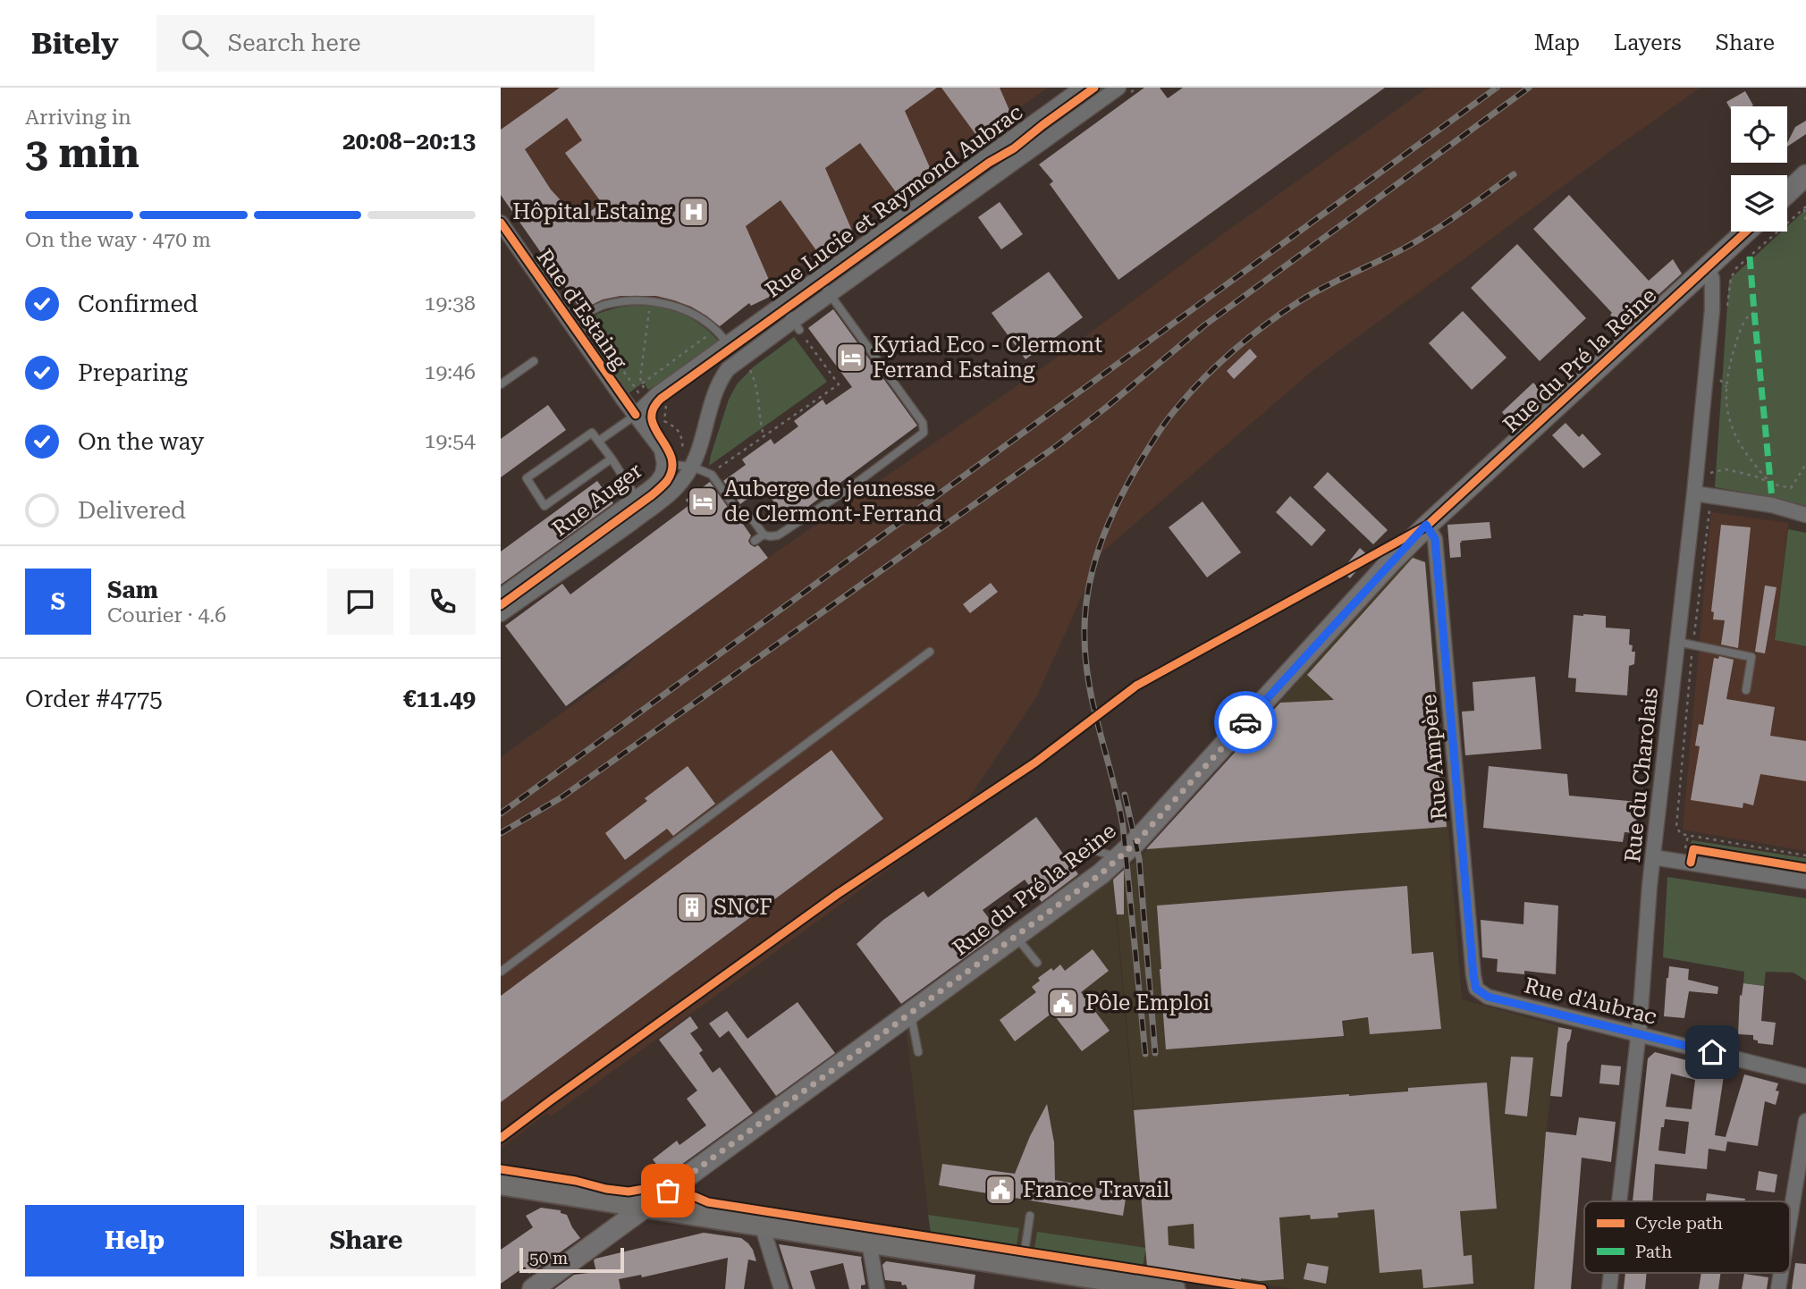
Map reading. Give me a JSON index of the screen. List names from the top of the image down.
{
  "streets": {
    "main road": ["Rue du Pré la Reine"],
    "street": [
      "Rue Lucie et Raymond Aubrac",
      "Rue d'Estaing",
      "Rue Auger",
      "Rue Ampère",
      "Rue du Charolais",
      "Rue d'Aubrac"
    ]
  },
  "crossings": [
    ["Rue Lucie et Raymond Aubrac", "Rue d'Estaing"],
    ["Rue Lucie et Raymond Aubrac", "Rue Auger"],
    ["Rue d'Estaing", "Rue Auger"],
    ["Rue du Pré la Reine", "Rue Ampère"],
    ["Rue du Pré la Reine", "Rue du Charolais"],
    ["Rue Ampère", "Rue d'Aubrac"],
    ["Rue du Charolais", "Rue d'Aubrac"]
  ],
  "places": {
    "hospital": ["Hôpital Estaing"],
    "hotel": ["Kyriad Eco - Clermont Ferrand Estaing", "Auberge de jeunesse de Clermont-Ferrand"],
    "building": ["SNCF"],
    "public building": ["Pôle Emploi", "France Travail"]
  },
  "legend": ["Cycle path", "Path"],
  "scale_bar": "50 m",
  "page": {
    "header": "Bitely",
    "search": "Search here",
    "nav": ["Map", "Layers", "Share"],
    "heading": ["3 min", "Arriving in", "20:08–20:13"],
    "panel": [
      "Sam",
      "Courier · 4.6",
      "Order #4775",
      "€11.49"
    ],
    "bar": "On the way · 470 m",
    "list": [
      ["Confirmed", "19:38"],
      ["Preparing", "19:46"],
      ["On the way", "19:54"],
      "Delivered"
    ],
    "round": "S",
    "buttons": ["Help", "Share"],
    "scale": "50 m"
  }
}
